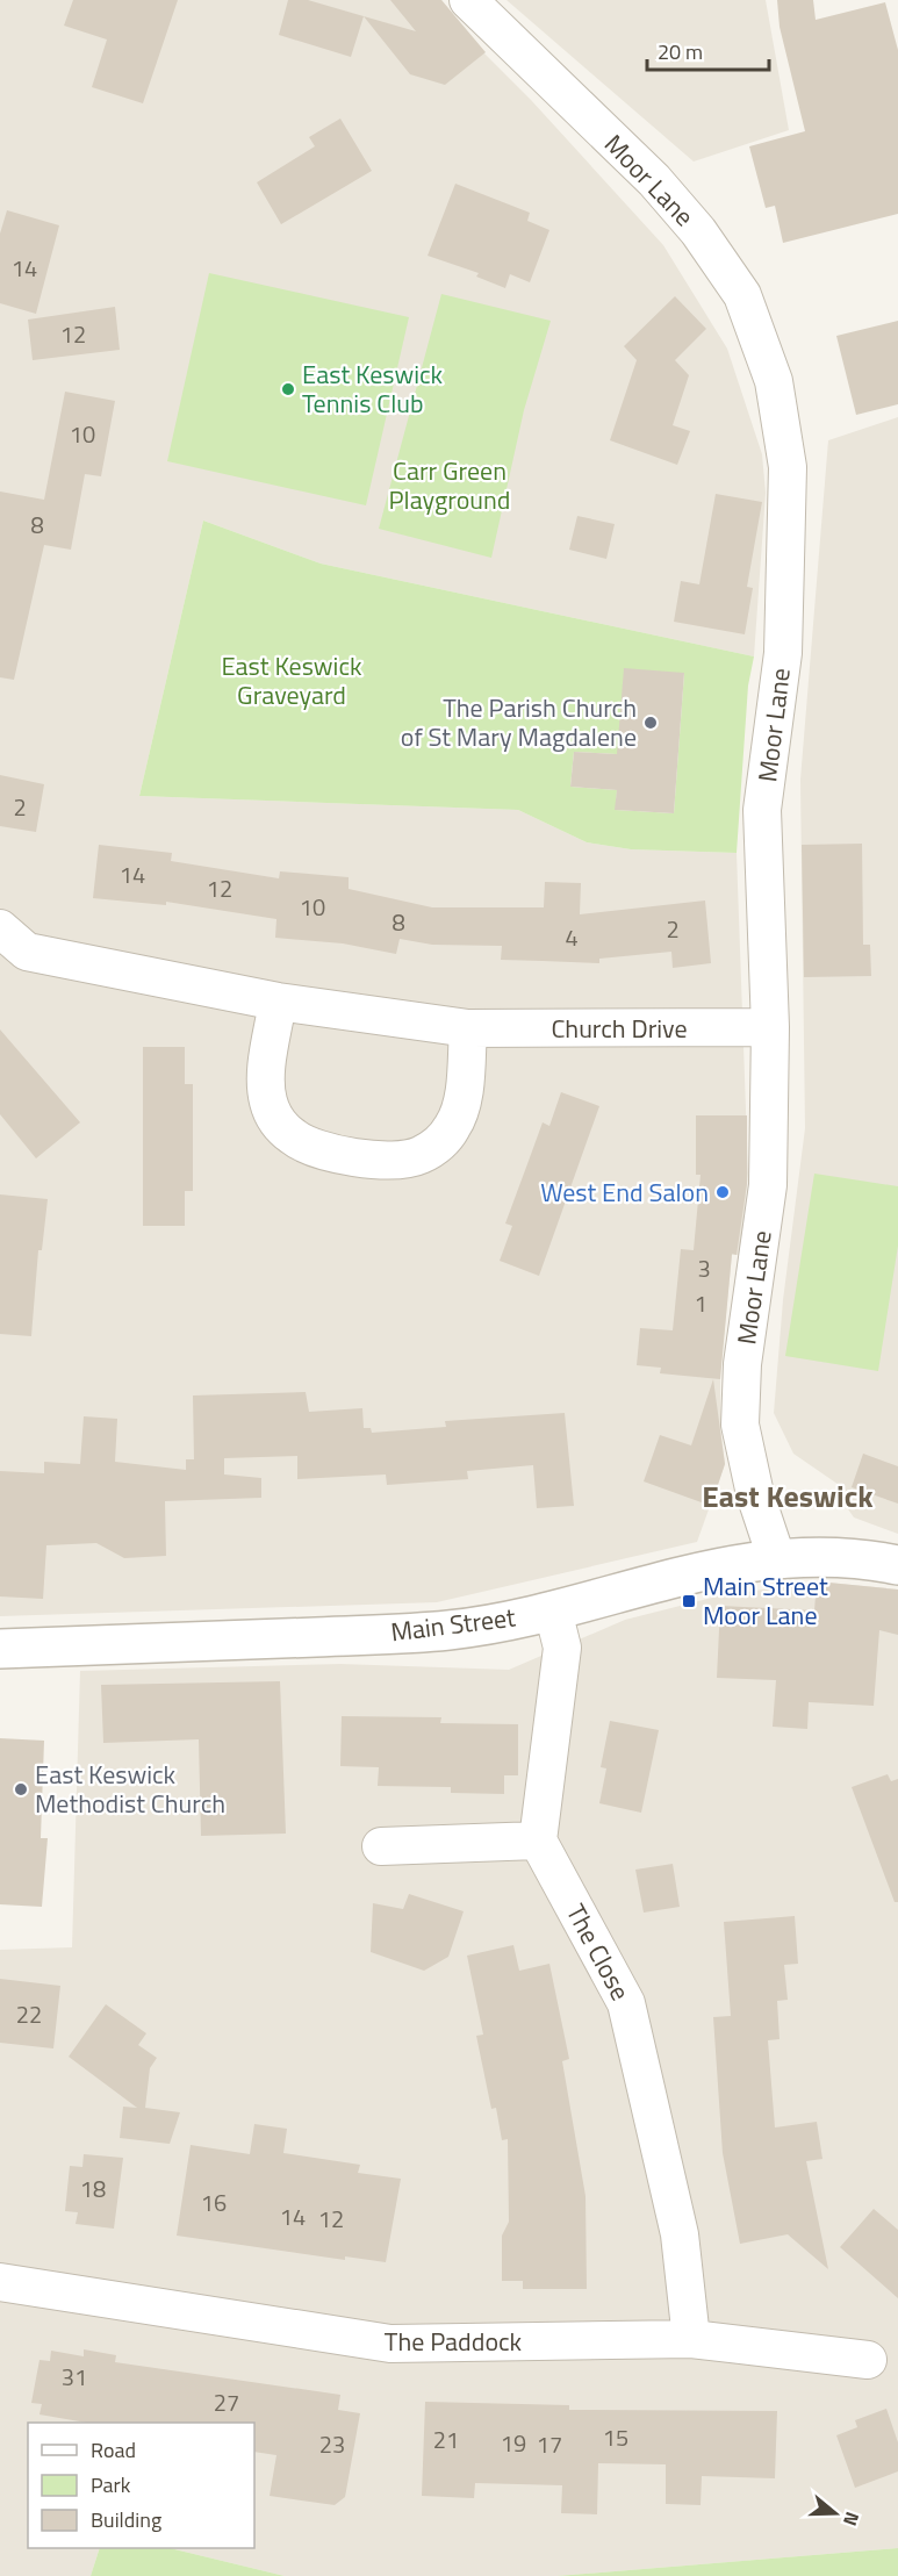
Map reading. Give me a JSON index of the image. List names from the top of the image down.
{
  "streets": {
    "street": [
      "Moor Lane",
      "Church Drive",
      "Main Street",
      "The Close",
      "The Paddock"
    ]
  },
  "crossings": [
    ["Moor Lane", "Church Drive"],
    ["Moor Lane", "Main Street"],
    ["The Close", "The Paddock"]
  ],
  "districts": ["East Keswick"],
  "parks": ["Carr Green Playground", "East Keswick Graveyard"],
  "places": {
    "other": [
      "East Keswick Tennis Club",
      "The Parish Church of St Mary Magdalene",
      "West End Salon",
      "East Keswick Methodist Church"
    ],
    "transit": ["Main Street Moor Lane"]
  },
  "house_numbers": [
    "14",
    "12",
    "10",
    "8",
    "2",
    "14",
    "12",
    "10",
    "8",
    "2",
    "4",
    "3",
    "1",
    "22",
    "18",
    "16",
    "14",
    "12",
    "31",
    "27",
    "15",
    "21",
    "19",
    "23",
    "17"
  ],
  "legend": ["Road", "Park", "Building"],
  "scale_bar": "20 m",
  "north": "right"
}
